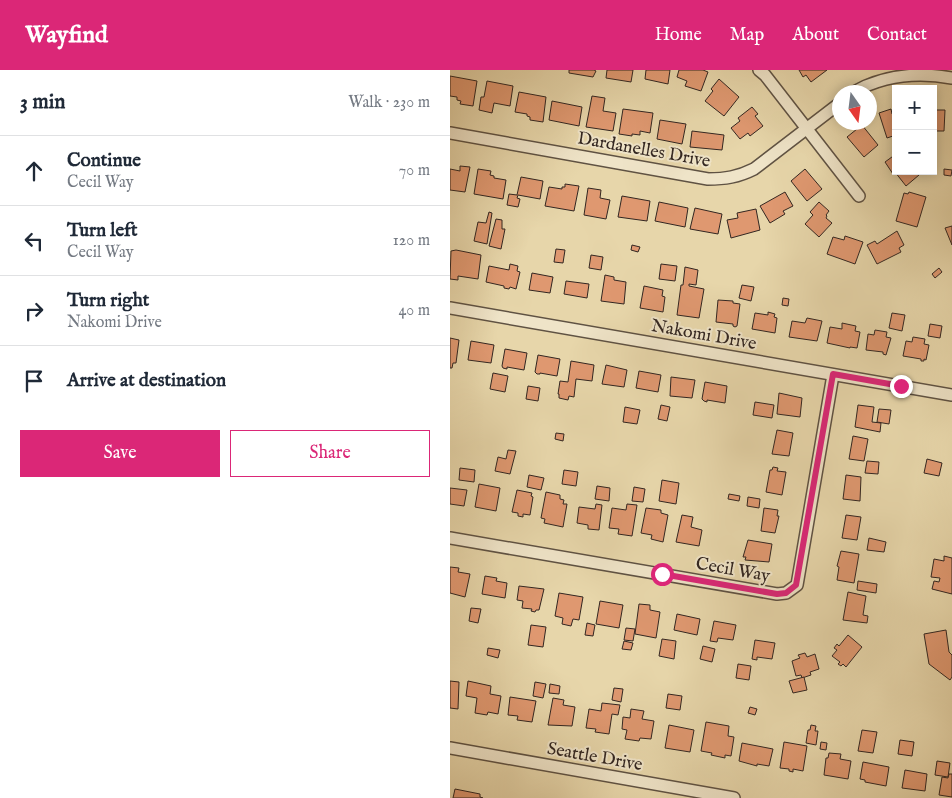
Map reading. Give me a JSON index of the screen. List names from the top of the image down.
{
  "streets": {
    "street": [
      "Dardanelles Drive",
      "Nakomi Drive",
      "Cecil Way",
      "Seattle Drive"
    ]
  },
  "crossings": [
    ["Nakomi Drive", "Cecil Way"]
  ],
  "north": "bottom",
  "page": {
    "header": "Wayfind",
    "nav": [
      "Home",
      "Map",
      "About",
      "Contact"
    ],
    "heading": ["3 min", "Walk · 230 m"],
    "map_buttons": ["+", "−"],
    "list": [
      ["Continue", "Cecil Way", "70 m"],
      ["Turn left", "Cecil Way", "120 m"],
      ["Turn right", "Nakomi Drive", "40 m"],
      "Arrive at destination"
    ],
    "buttons": ["Save", "Share"]
  }
}
